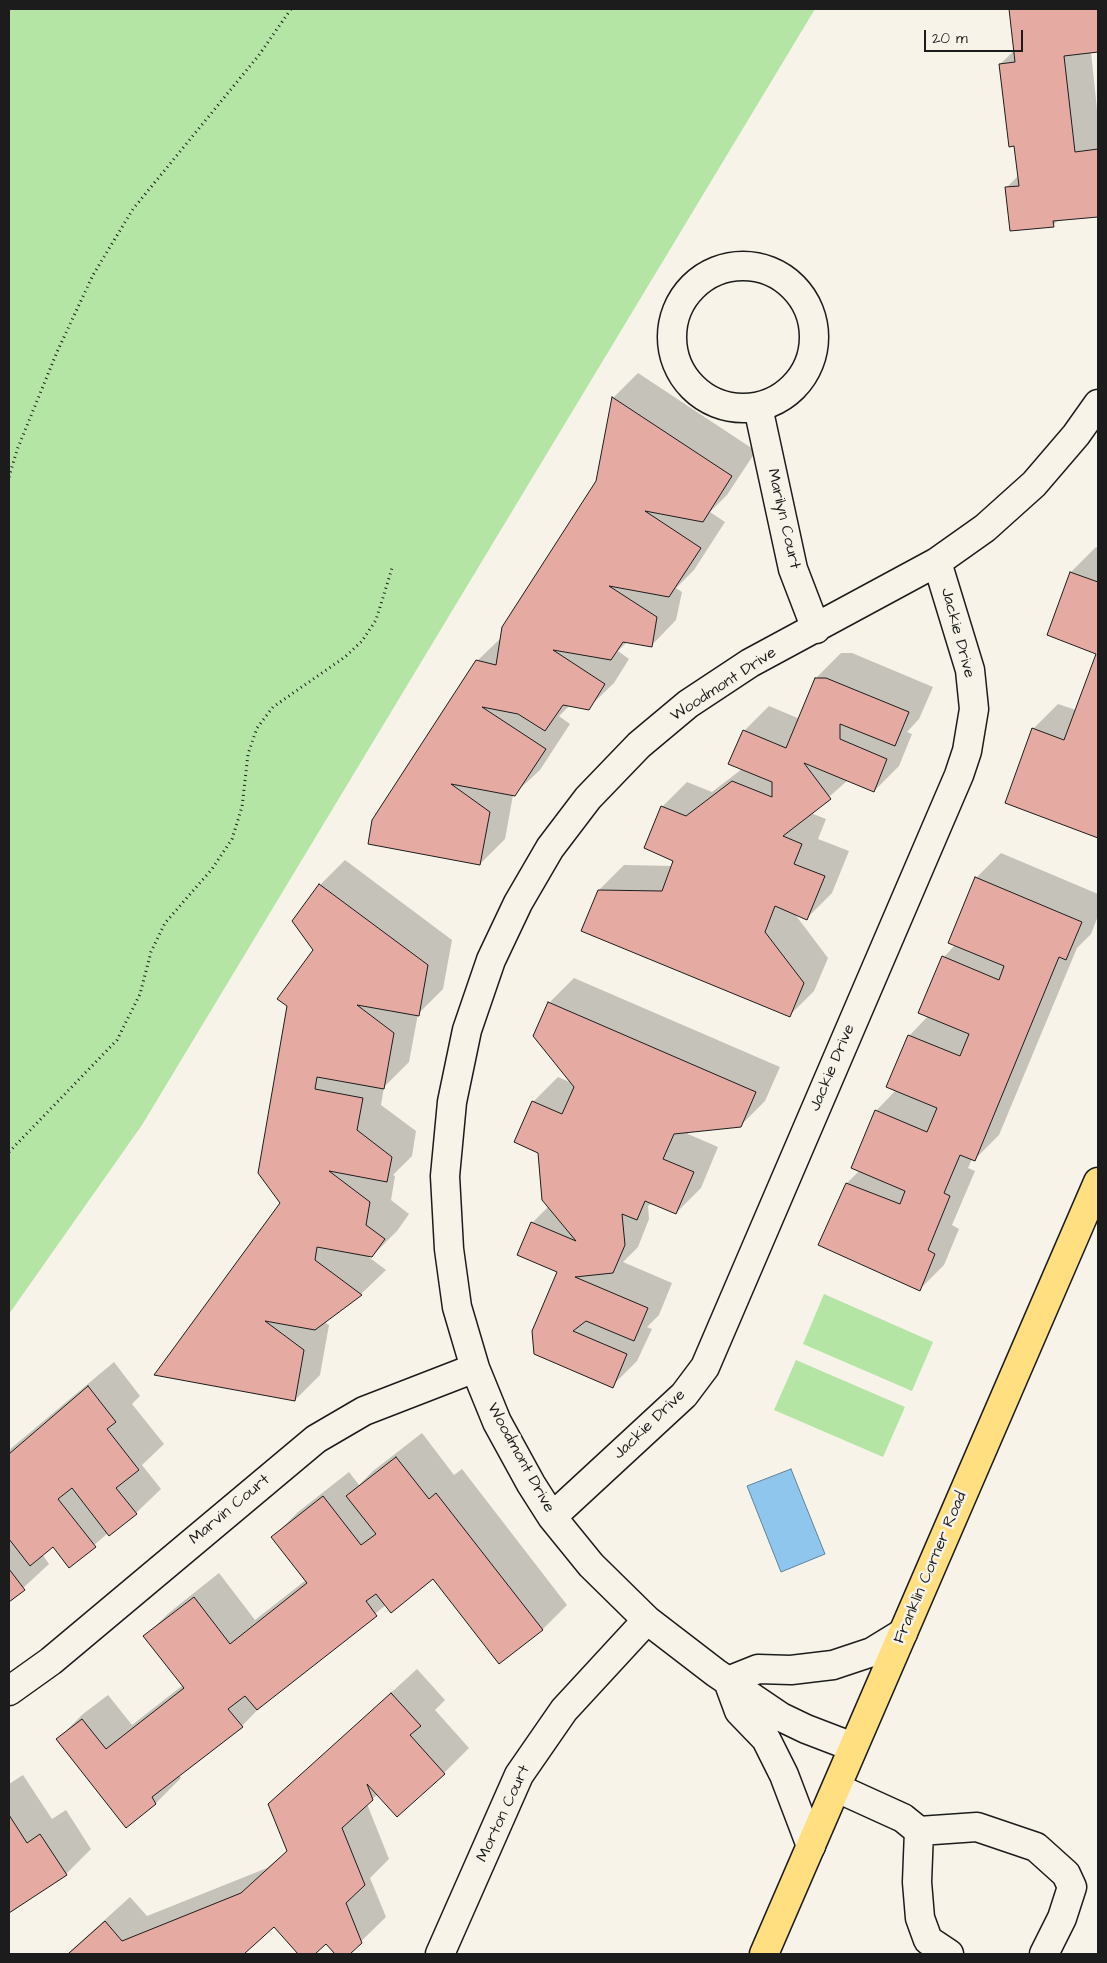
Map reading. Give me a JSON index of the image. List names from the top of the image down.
{
  "streets": {
    "main road": ["Franklin Corner Road"],
    "street": [
      "Marilyn Court",
      "Jackie Drive",
      "Woodmont Drive",
      "Marvin Court",
      "Morton Court"
    ]
  },
  "crossings": [
    ["Marilyn Court", "Woodmont Drive"],
    ["Jackie Drive", "Woodmont Drive"],
    ["Woodmont Drive", "Marvin Court"],
    ["Woodmont Drive", "Franklin Corner Road"],
    ["Woodmont Drive", "Morton Court"]
  ],
  "scale_bar": "20 m"
}
